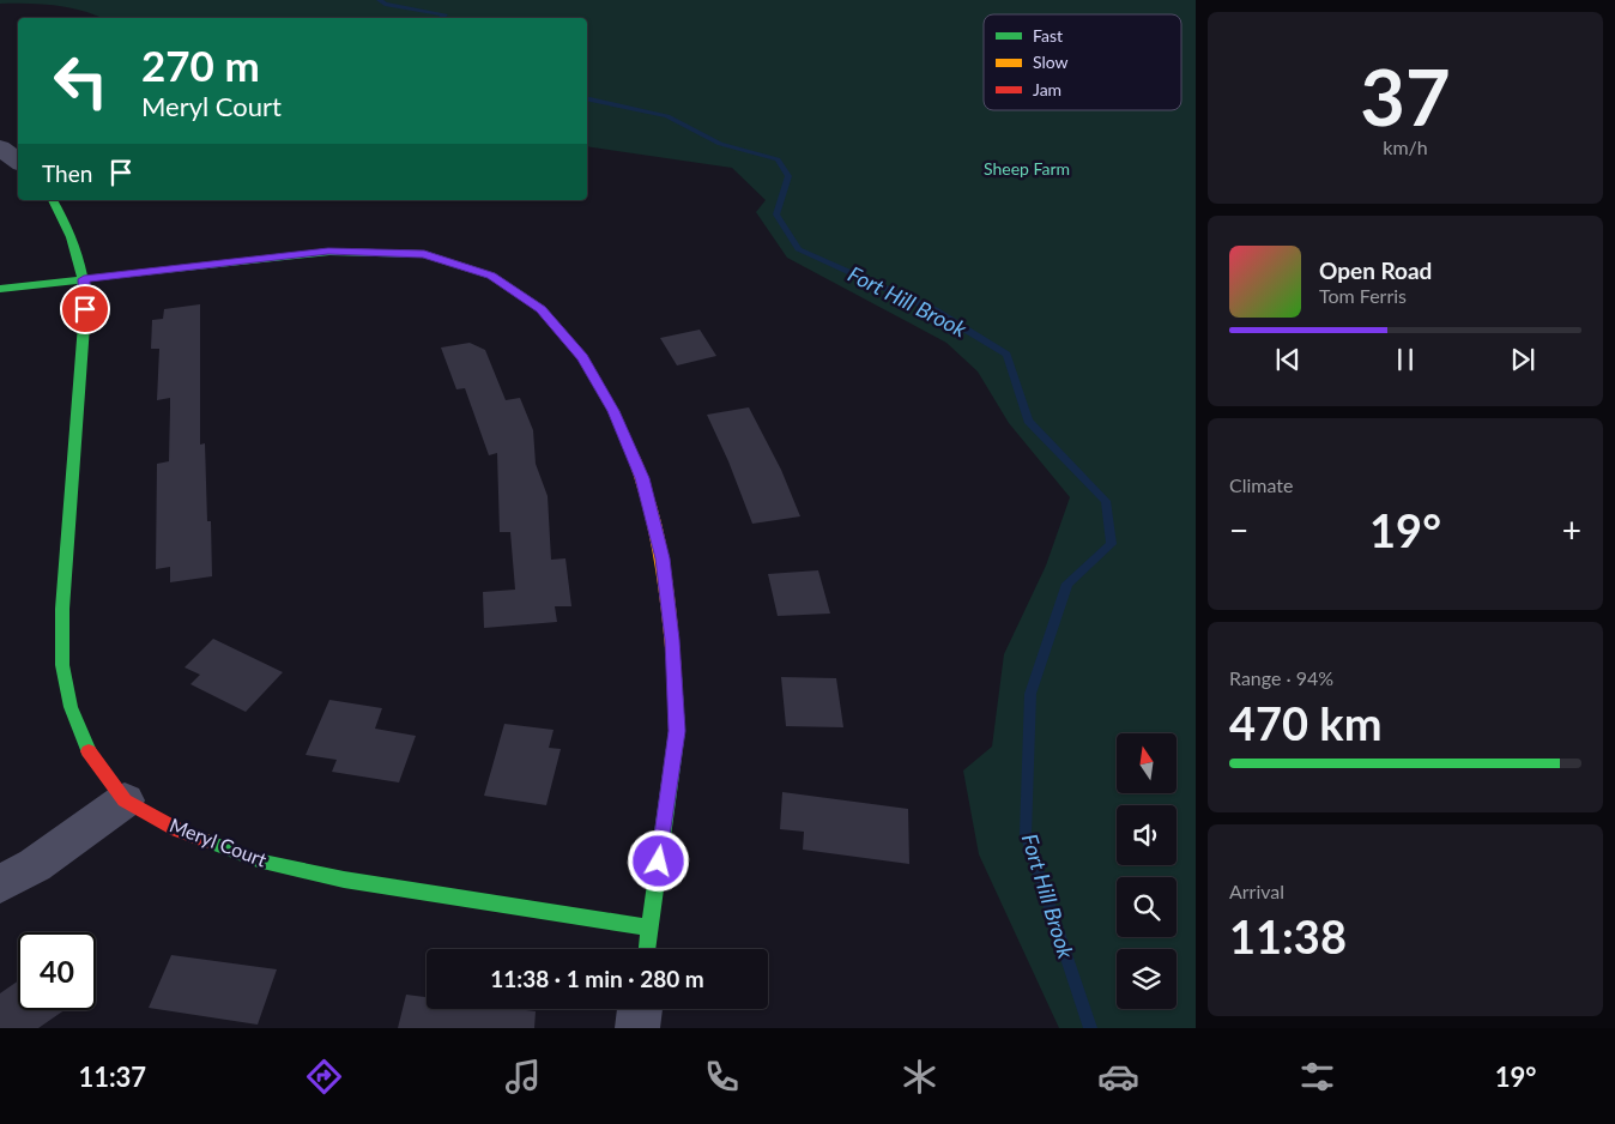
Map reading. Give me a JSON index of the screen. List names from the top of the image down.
{
  "streets": {
    "street": ["Meryl Court"]
  },
  "water": ["Fort Hill Brook"],
  "parks": ["Sheep Farm"],
  "legend": ["Fast", "Slow", "Jam"],
  "north": "top",
  "page": {
    "tile": [
      ["37", "km/h"],
      "Climate",
      ["Range · 94%", "470 km"],
      ["Arrival", "11:38"]
    ],
    "turn": ["270 m", "Meryl Court"],
    "then": "Then",
    "song": ["Open Road", "Tom Ferris"],
    "heat": ["−", "19°", "+"],
    "limit": "40",
    "trip": "11:38 · 1 min · 280 m",
    "tabs": ["11:37", "19°"]
  }
}
